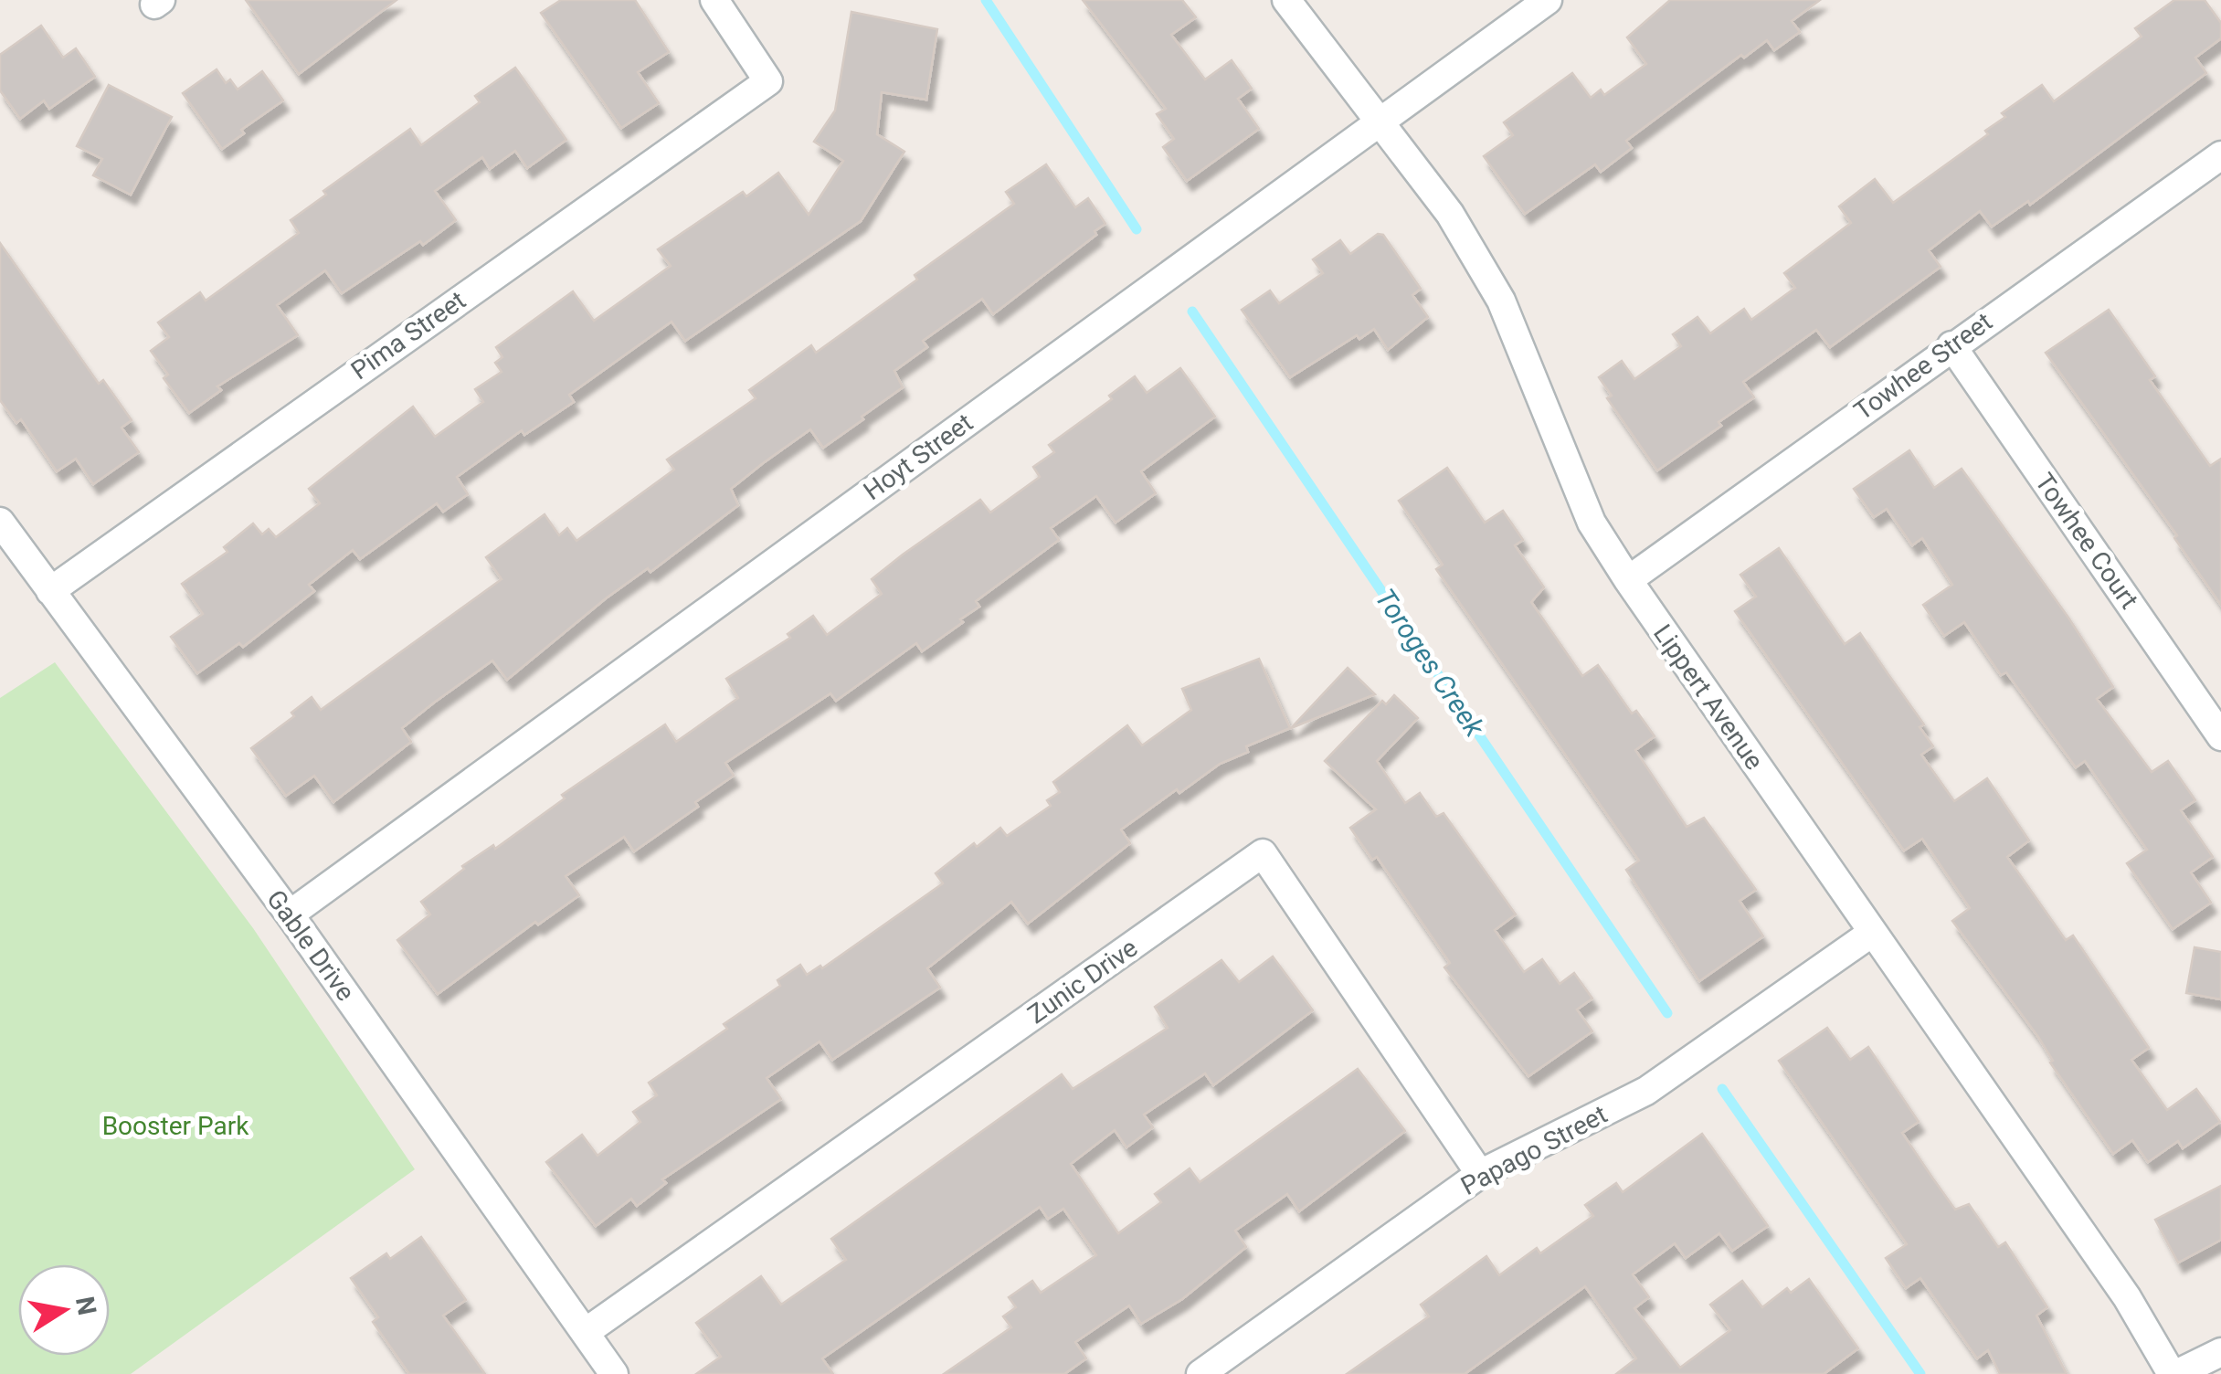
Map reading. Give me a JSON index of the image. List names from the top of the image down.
{
  "streets": {
    "street": [
      "Pima Street",
      "Towhee Street",
      "Hoyt Street",
      "Towhee Court",
      "Lippert Avenue",
      "Gable Drive",
      "Zunic Drive",
      "Papago Street"
    ]
  },
  "crossings": [
    ["Pima Street", "Gable Drive"],
    ["Towhee Street", "Towhee Court"],
    ["Towhee Street", "Lippert Avenue"],
    ["Hoyt Street", "Lippert Avenue"],
    ["Hoyt Street", "Gable Drive"],
    ["Lippert Avenue", "Papago Street"],
    ["Gable Drive", "Zunic Drive"],
    ["Zunic Drive", "Papago Street"]
  ],
  "water": ["Toroges Creek"],
  "parks": ["Booster Park"],
  "north": "right"
}
